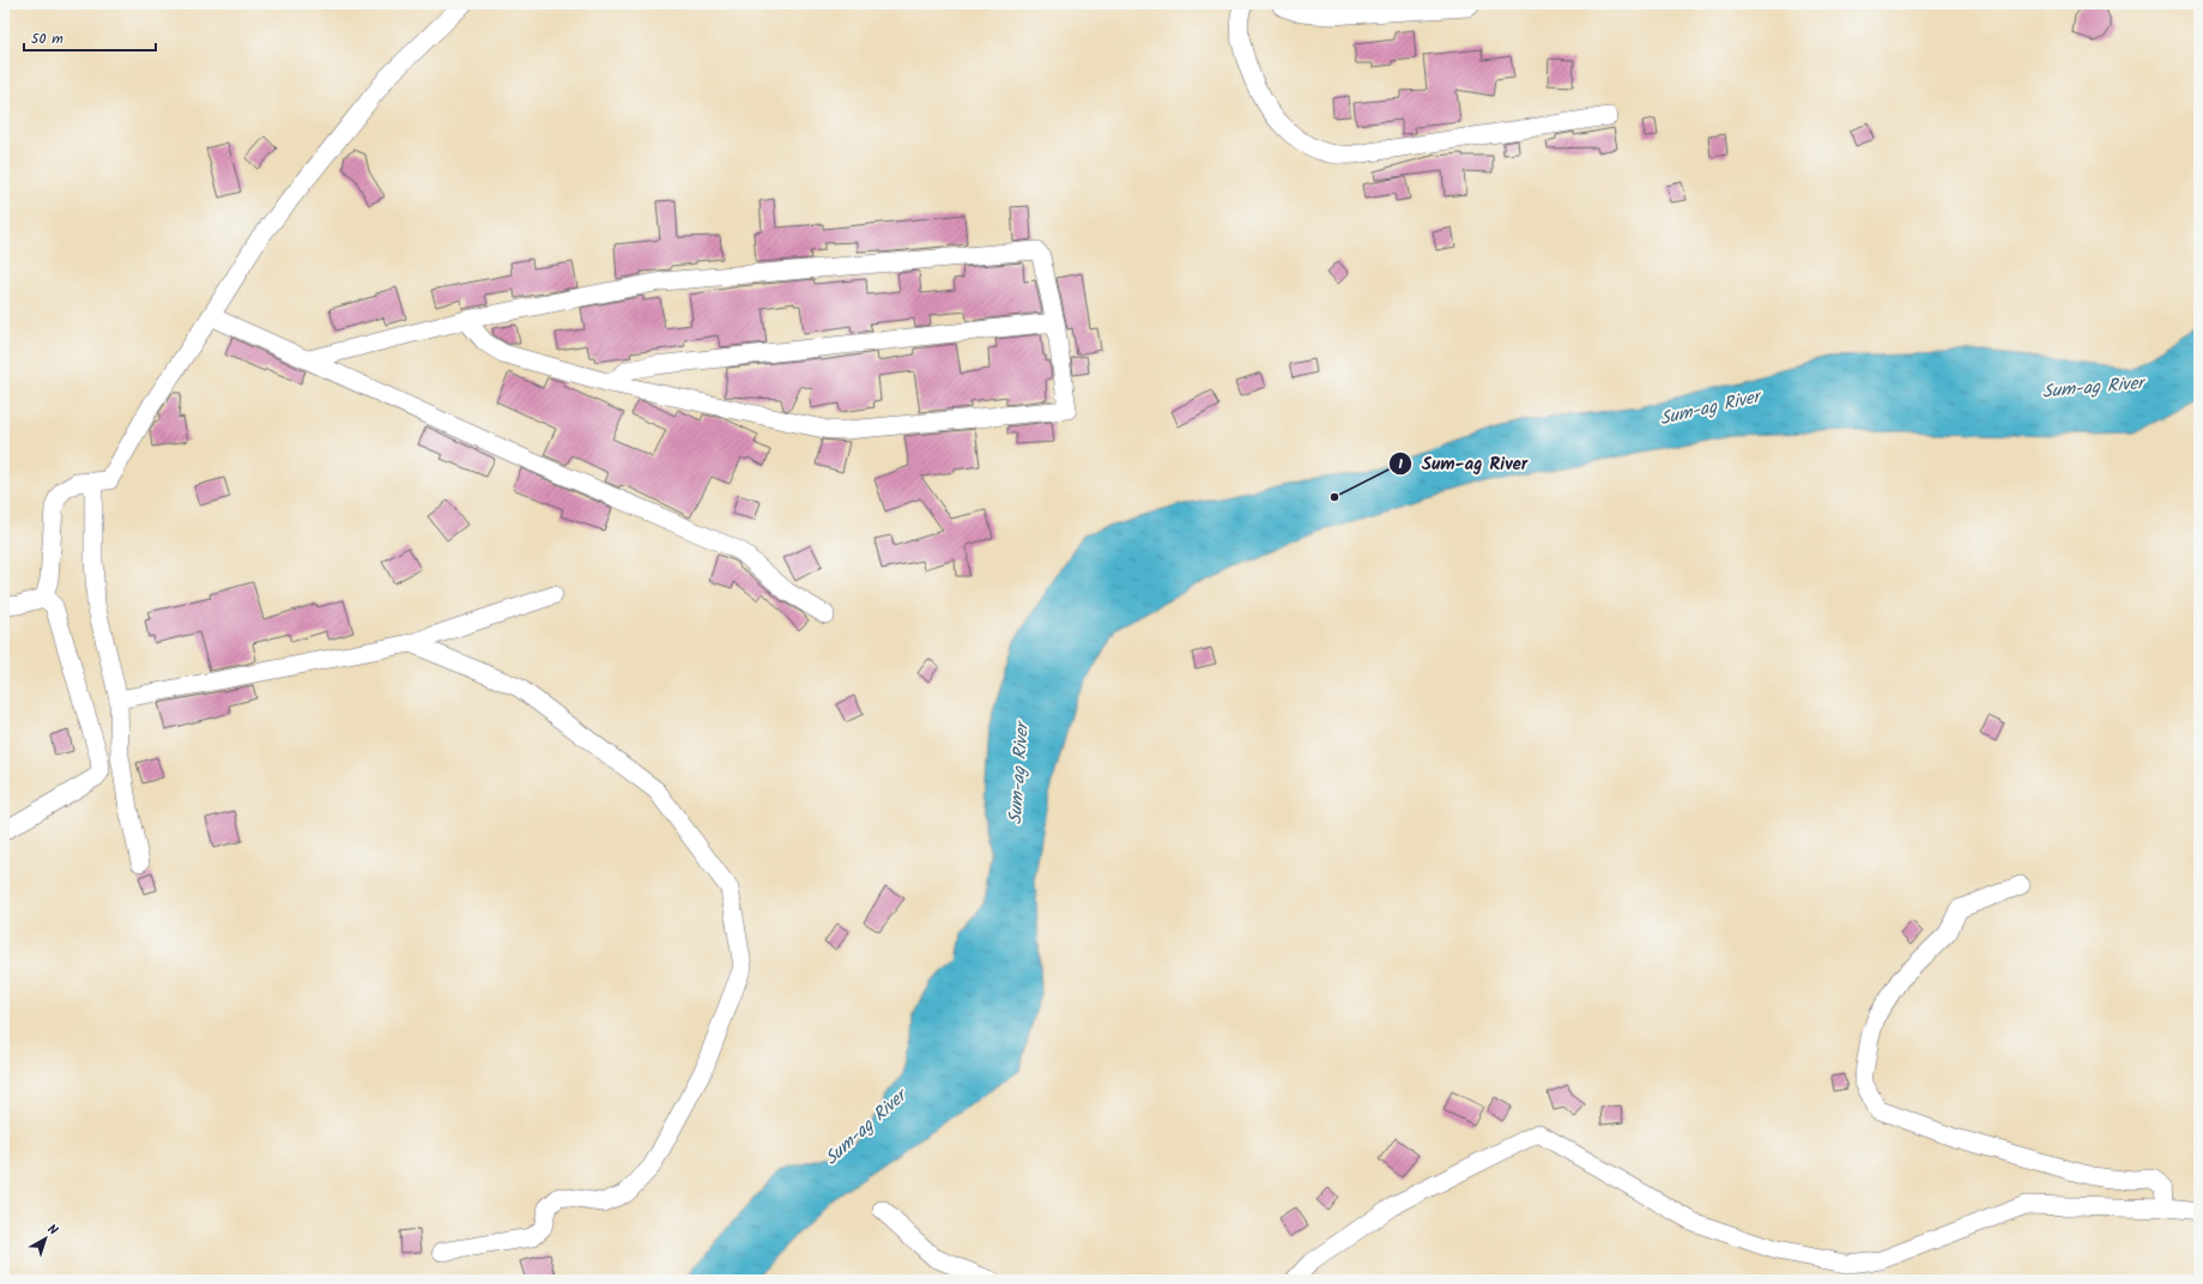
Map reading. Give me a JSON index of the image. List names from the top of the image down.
{
  "water": ["Sum-ag River"],
  "places": ["Sum-ag River"],
  "scale_bar": "50 m",
  "north": "top right"
}
